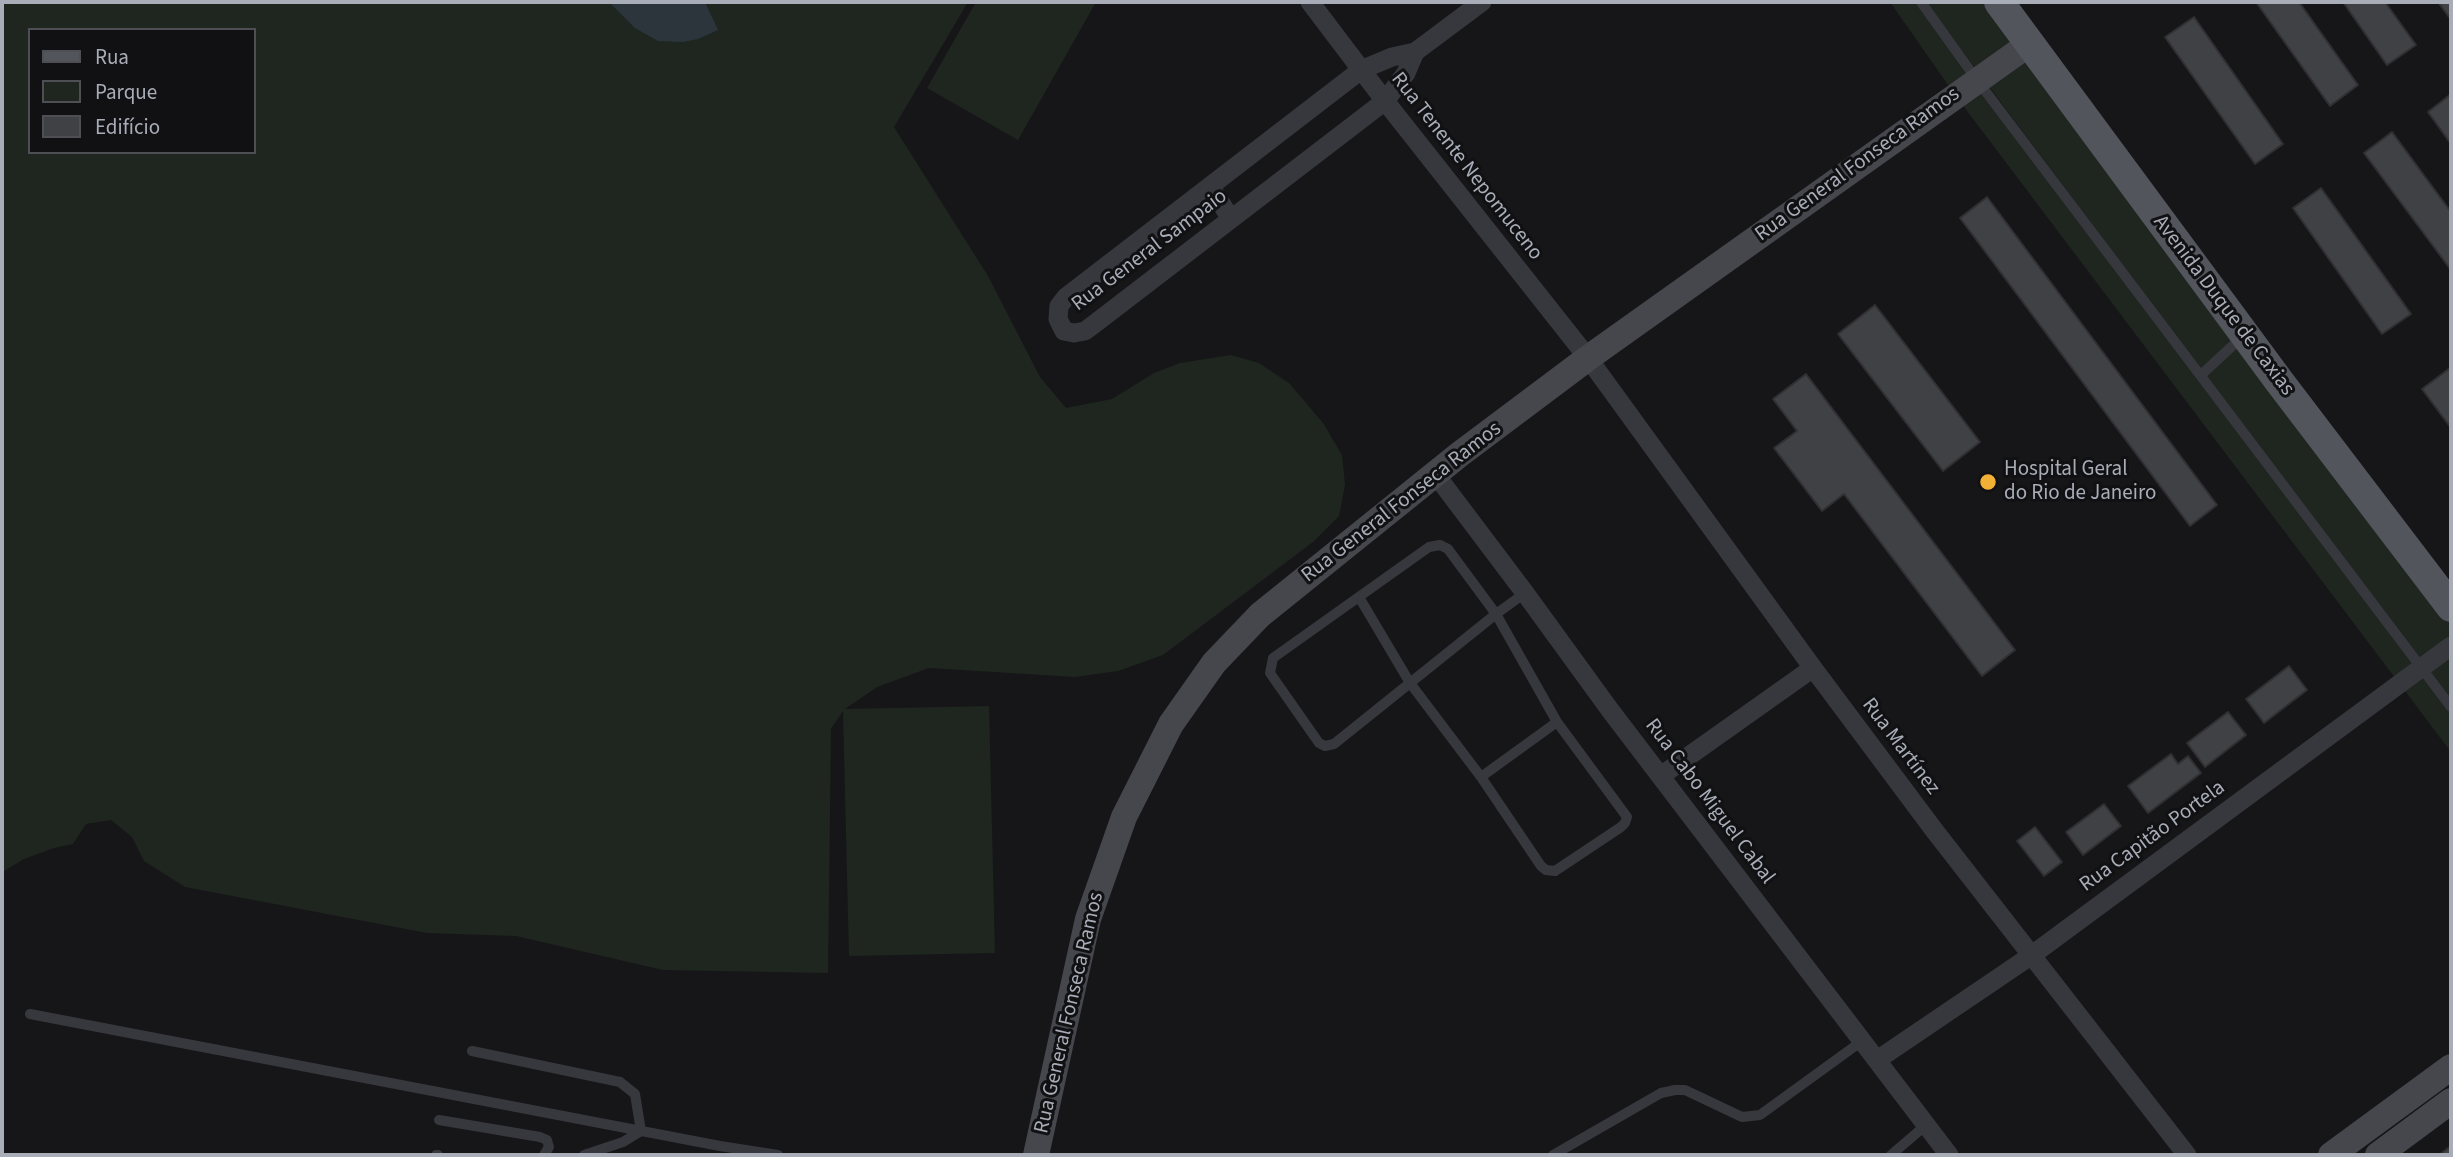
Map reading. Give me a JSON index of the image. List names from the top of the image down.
{
  "streets": {
    "main road": ["Avenida Duque de Caxias"],
    "street": [
      "Rua General Fonseca Ramos",
      "Rua Tenente Nepomuceno",
      "Rua General Sampaio",
      "Rua Martínez",
      "Rua Cabo Miguel Cabal",
      "Rua Capitão Portela"
    ]
  },
  "crossings": [
    ["Rua General Fonseca Ramos", "Rua Tenente Nepomuceno"],
    ["Rua General Fonseca Ramos", "Avenida Duque de Caxias"],
    ["Rua General Fonseca Ramos", "Rua Martínez"],
    ["Rua General Fonseca Ramos", "Rua Cabo Miguel Cabal"],
    ["Rua Tenente Nepomuceno", "Rua General Sampaio"],
    ["Rua Tenente Nepomuceno", "Rua Martínez"],
    ["Rua Martínez", "Rua Capitão Portela"],
    ["Rua Cabo Miguel Cabal", "Rua Capitão Portela"]
  ],
  "places": ["Hospital Geral do Rio de Janeiro"],
  "legend": ["Rua", "Parque", "Edifício"]
}
